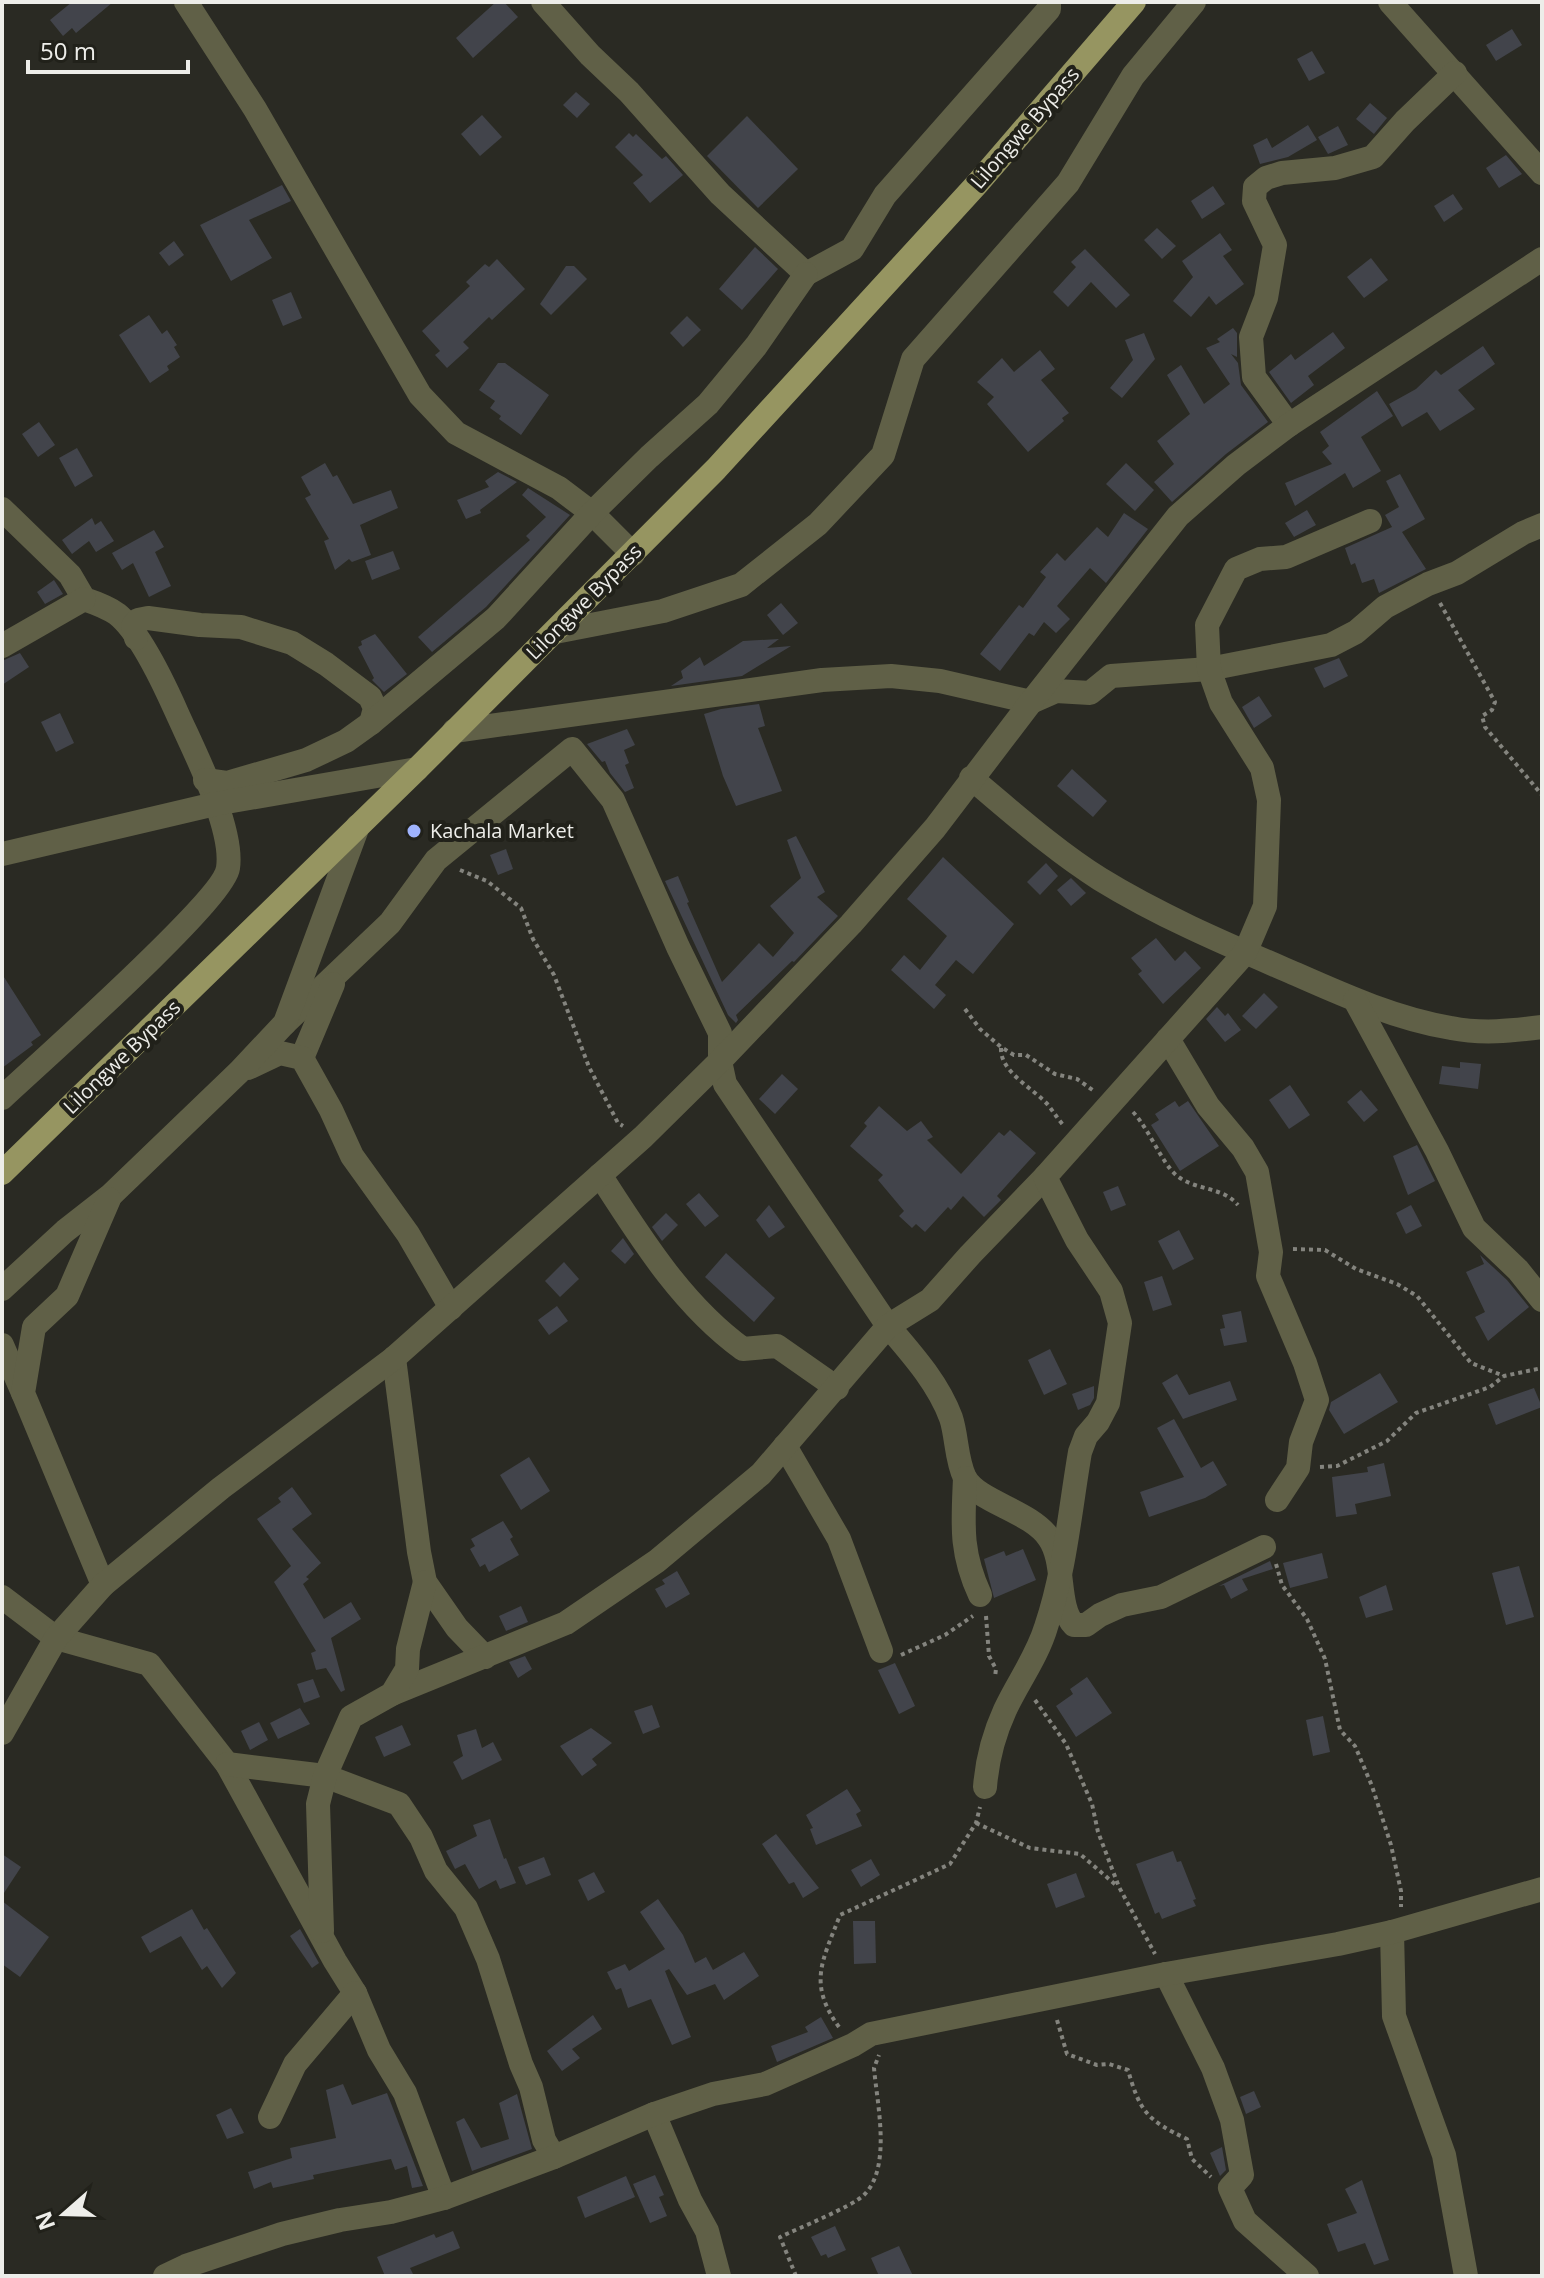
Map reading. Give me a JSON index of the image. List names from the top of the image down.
{
  "streets": {
    "main road": ["Lilongwe Bypass"]
  },
  "places": ["Kachala Market"],
  "scale_bar": "50 m",
  "north": "left"
}
